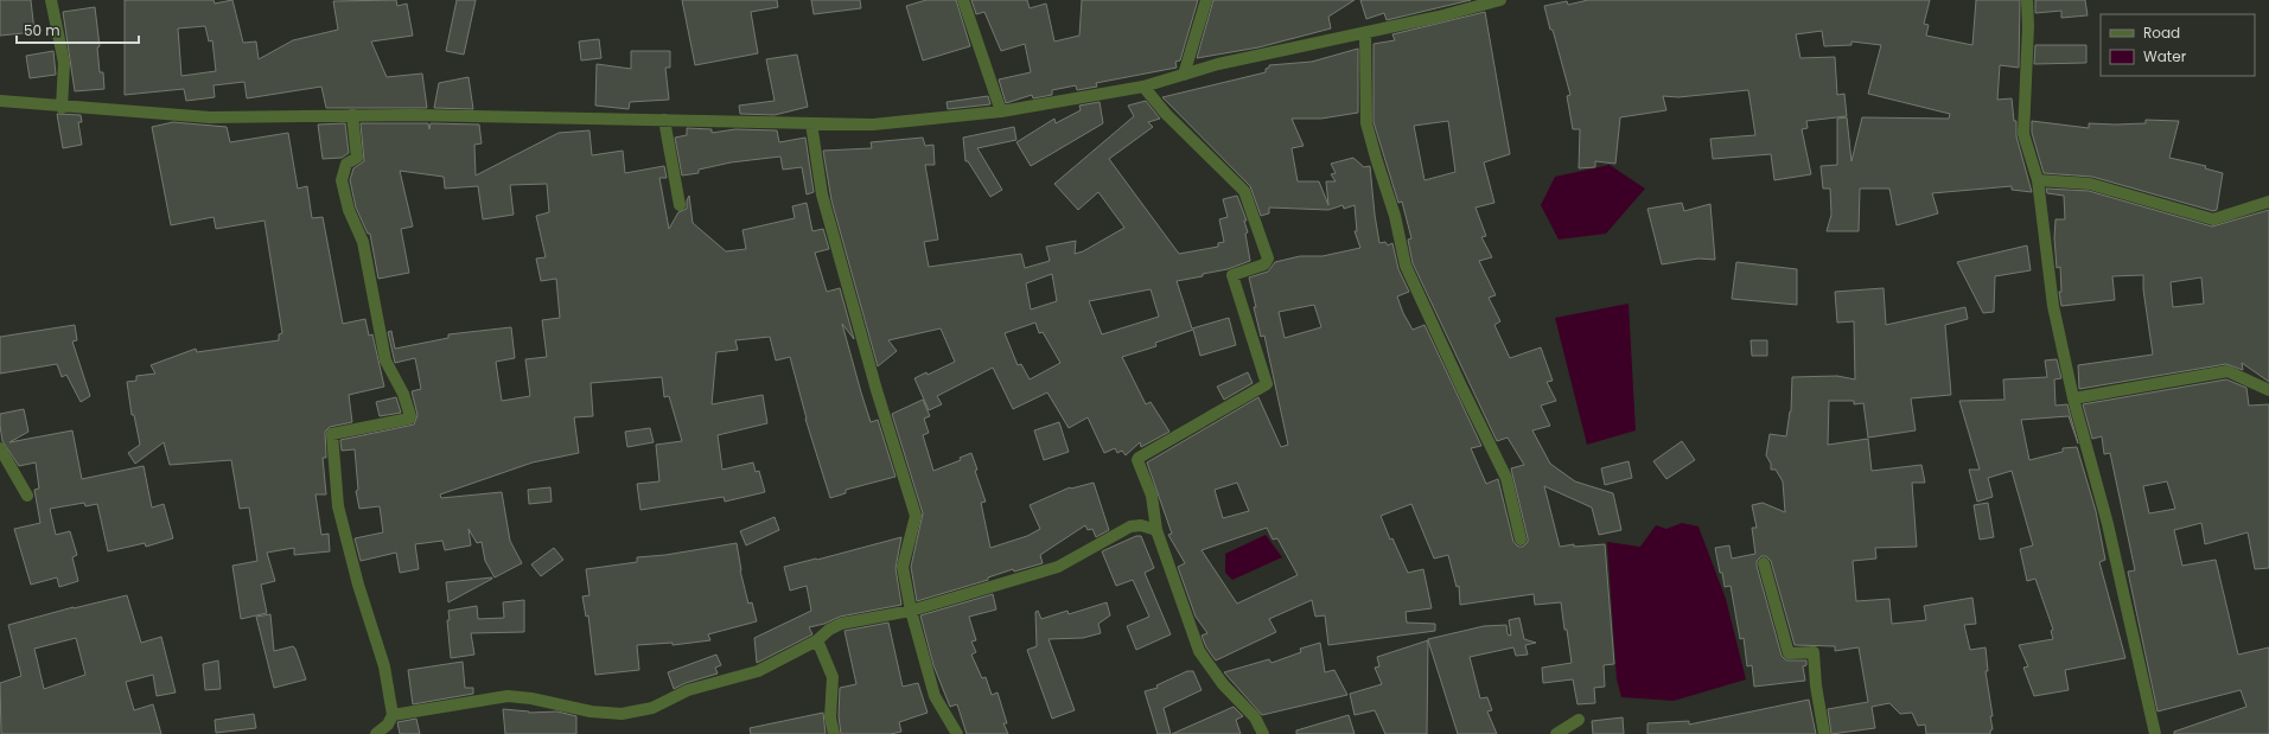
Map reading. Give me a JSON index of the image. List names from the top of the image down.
{
  "legend": ["Road", "Water"],
  "scale_bar": "50 m"
}
